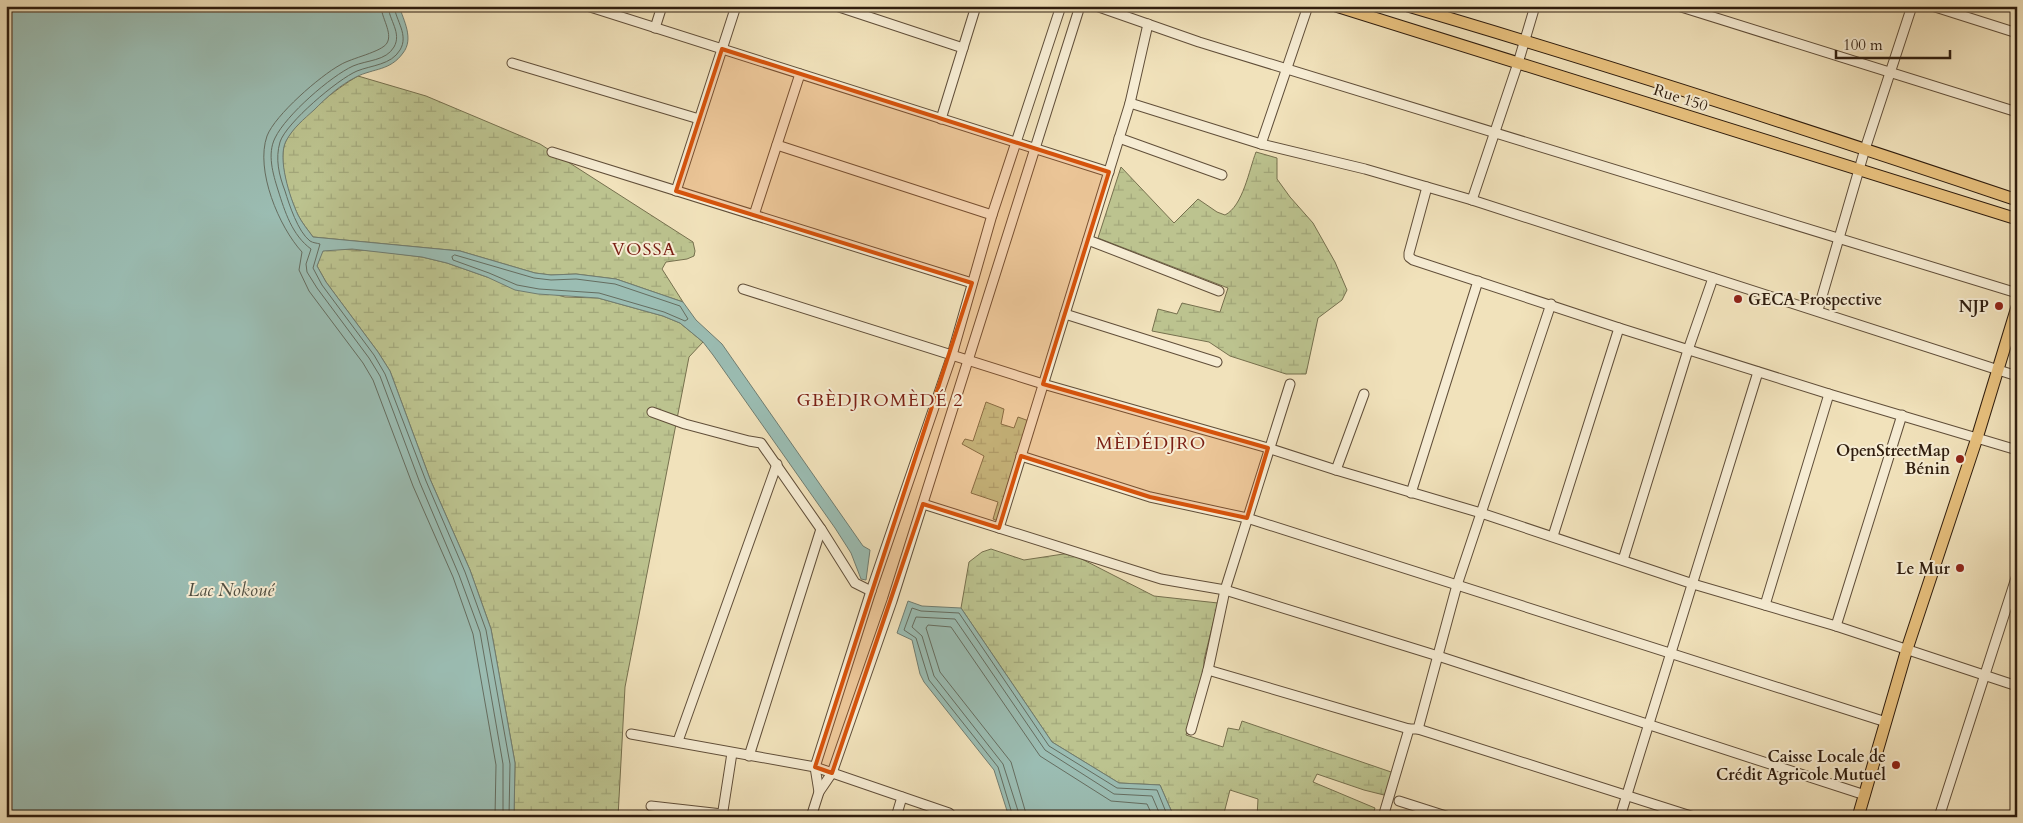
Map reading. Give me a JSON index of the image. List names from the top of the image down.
{
  "streets": {
    "main road": ["Rue 150"]
  },
  "districts": ["VOSSA", "GBÈDJROMÈDÉ 2", "MÈDÉDJRO"],
  "water": ["Lac Nokoué"],
  "places": [
    "GECA Prospective",
    "NJP",
    "OpenStreetMap Bénin",
    "Le Mur",
    "Caisse Locale de Crédit Agricole Mutuel"
  ],
  "scale_bar": "100 m"
}
